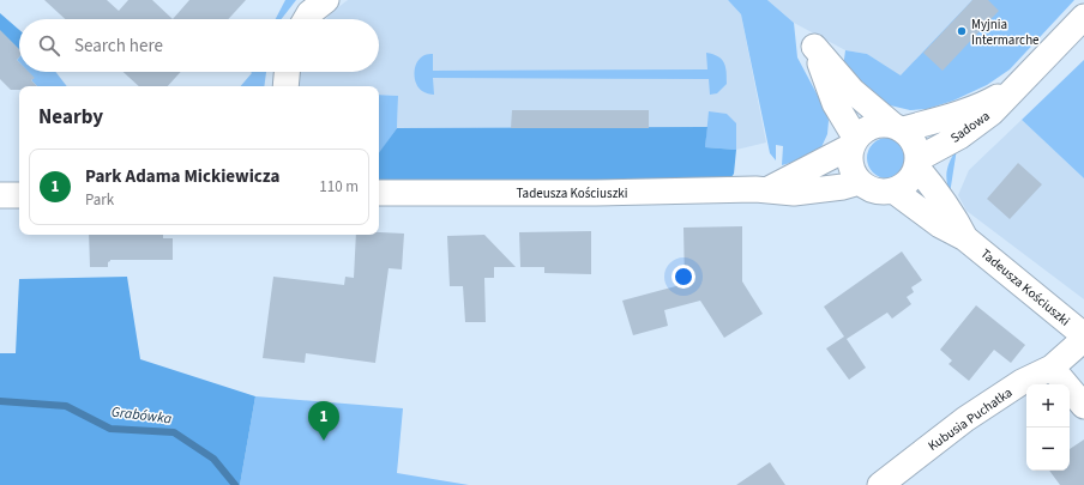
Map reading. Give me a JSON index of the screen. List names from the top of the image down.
{
  "streets": {
    "street": ["Sadowa", "Tadeusza Kościuszki", "Kubusia Puchatka"]
  },
  "crossings": [
    ["Sadowa", "Tadeusza Kościuszki"],
    ["Tadeusza Kościuszki", "Kubusia Puchatka"]
  ],
  "water": ["Grabówka"],
  "places": ["Myjnia Intermarche"],
  "page": {
    "search": "Search here",
    "heading": "Nearby",
    "list": [
      {
        "mark": "1",
        "name": "Park Adama Mickiewicza",
        "note": "Park",
        "value": "110 m"
      }
    ],
    "map_buttons": ["+", "−"],
    "pins": "1"
  }
}
